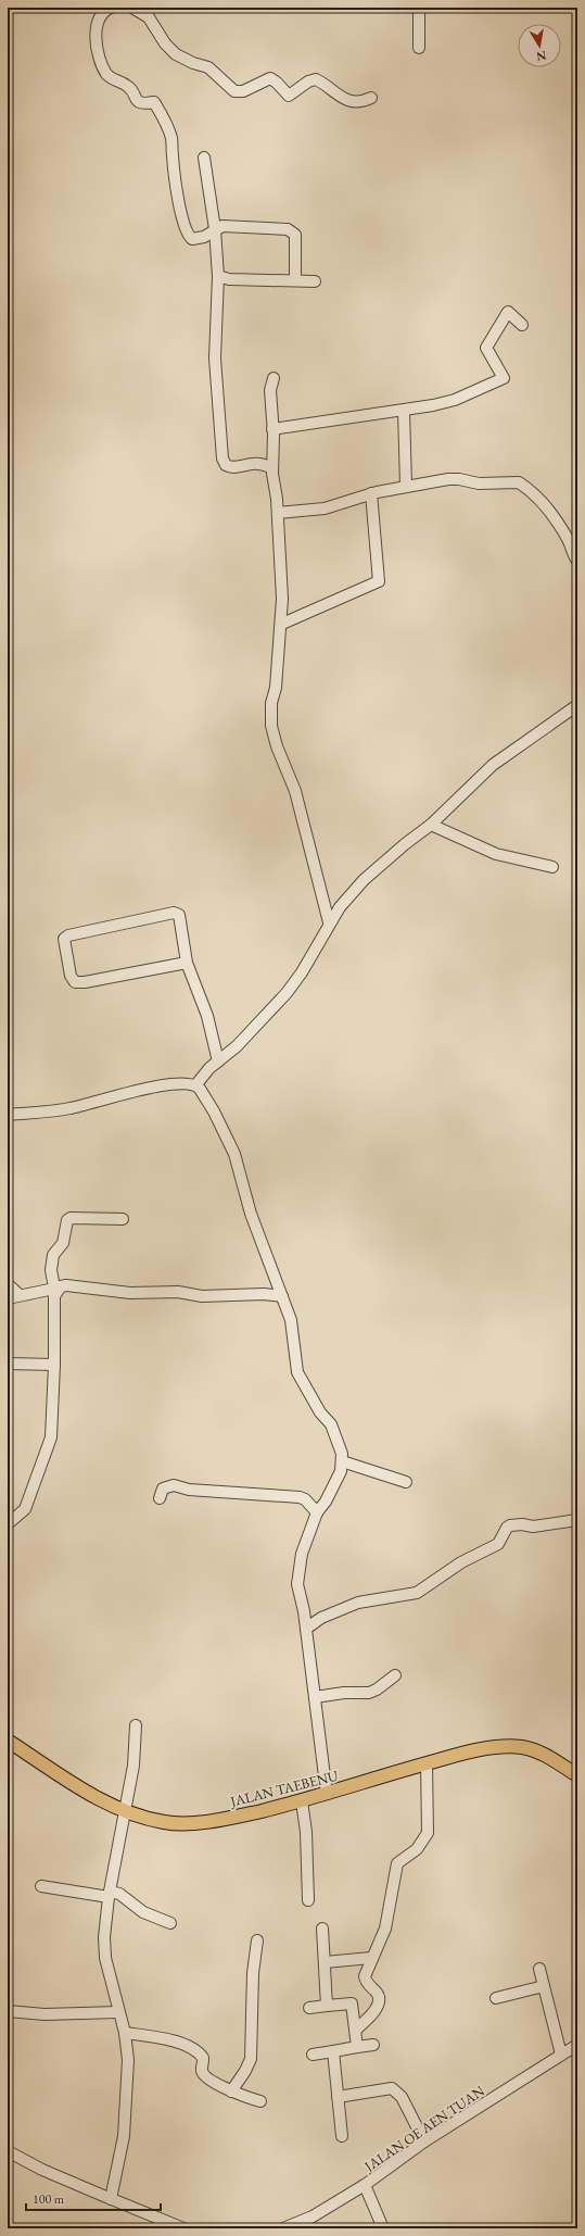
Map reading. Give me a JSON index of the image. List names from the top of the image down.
{
  "streets": {
    "main road": ["JALAN TAEBENU"],
    "street": ["JALAN OE AEN TUAN"]
  },
  "scale_bar": "100 m",
  "north": "bottom"
}
